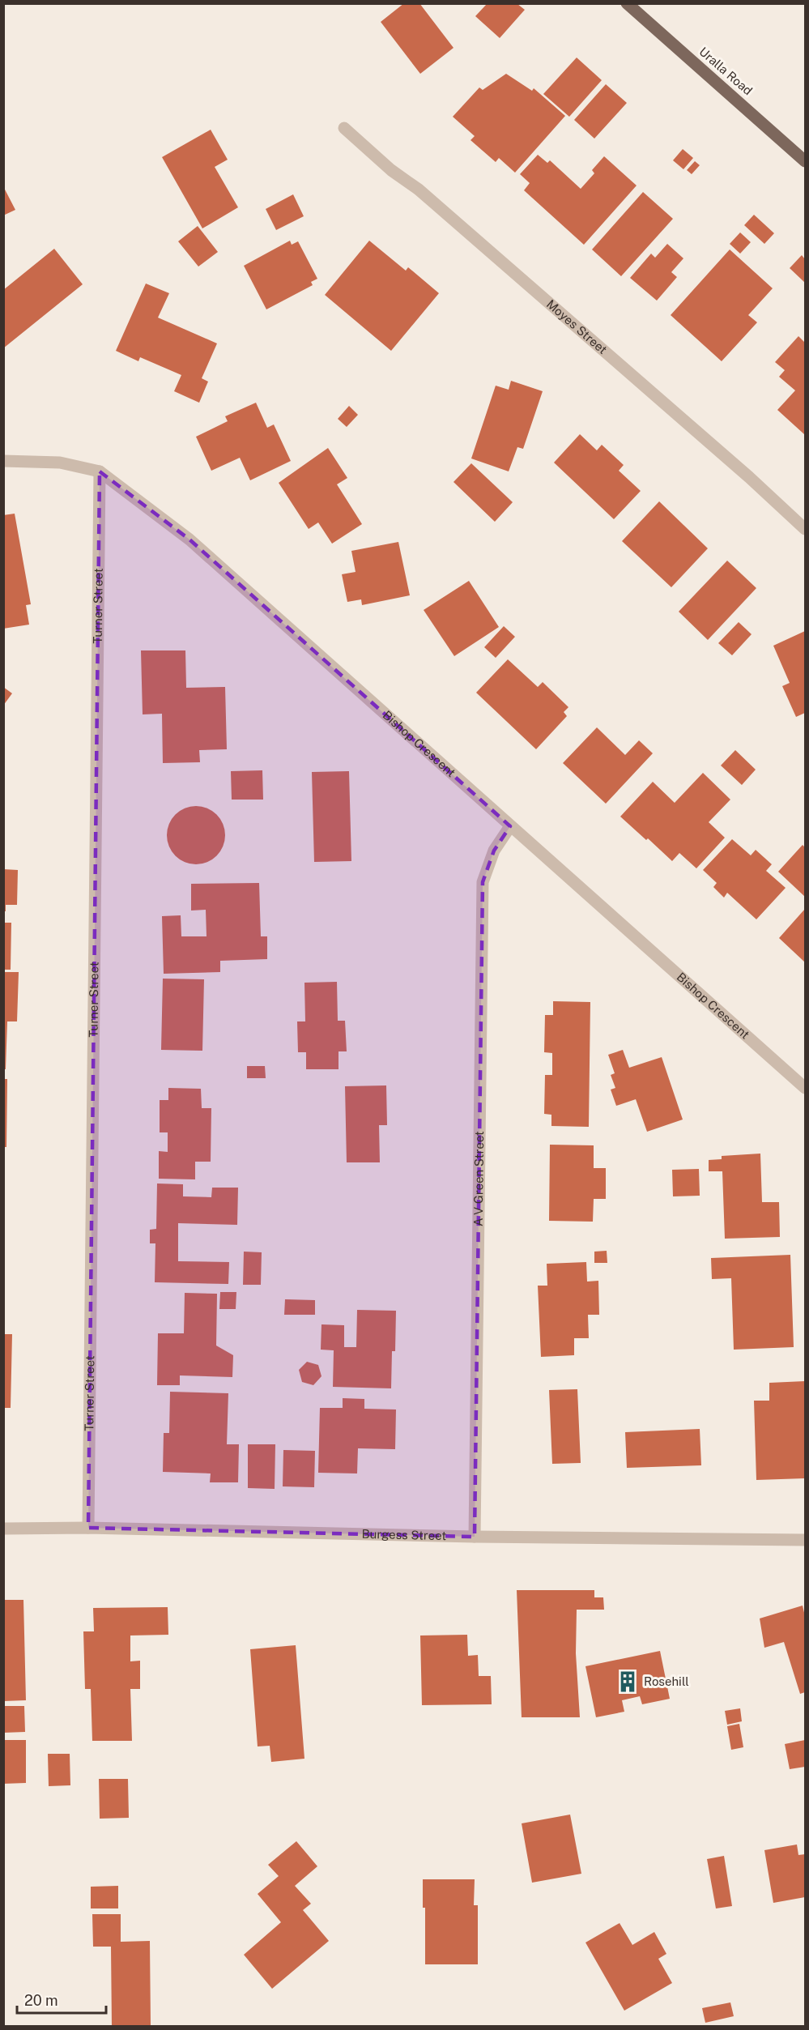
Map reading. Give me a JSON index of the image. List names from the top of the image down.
{
  "streets": {
    "main road": ["Uralla Road"],
    "street": [
      "Moyes Street",
      "Turner Street",
      "Bishop Crescent",
      "A V Green Street",
      "Burgess Street"
    ]
  },
  "crossings": [
    ["Turner Street", "Bishop Crescent"],
    ["Turner Street", "Burgess Street"],
    ["Bishop Crescent", "A V Green Street"],
    ["A V Green Street", "Burgess Street"]
  ],
  "places": {
    "building": ["Rosehill"]
  },
  "scale_bar": "20 m"
}
